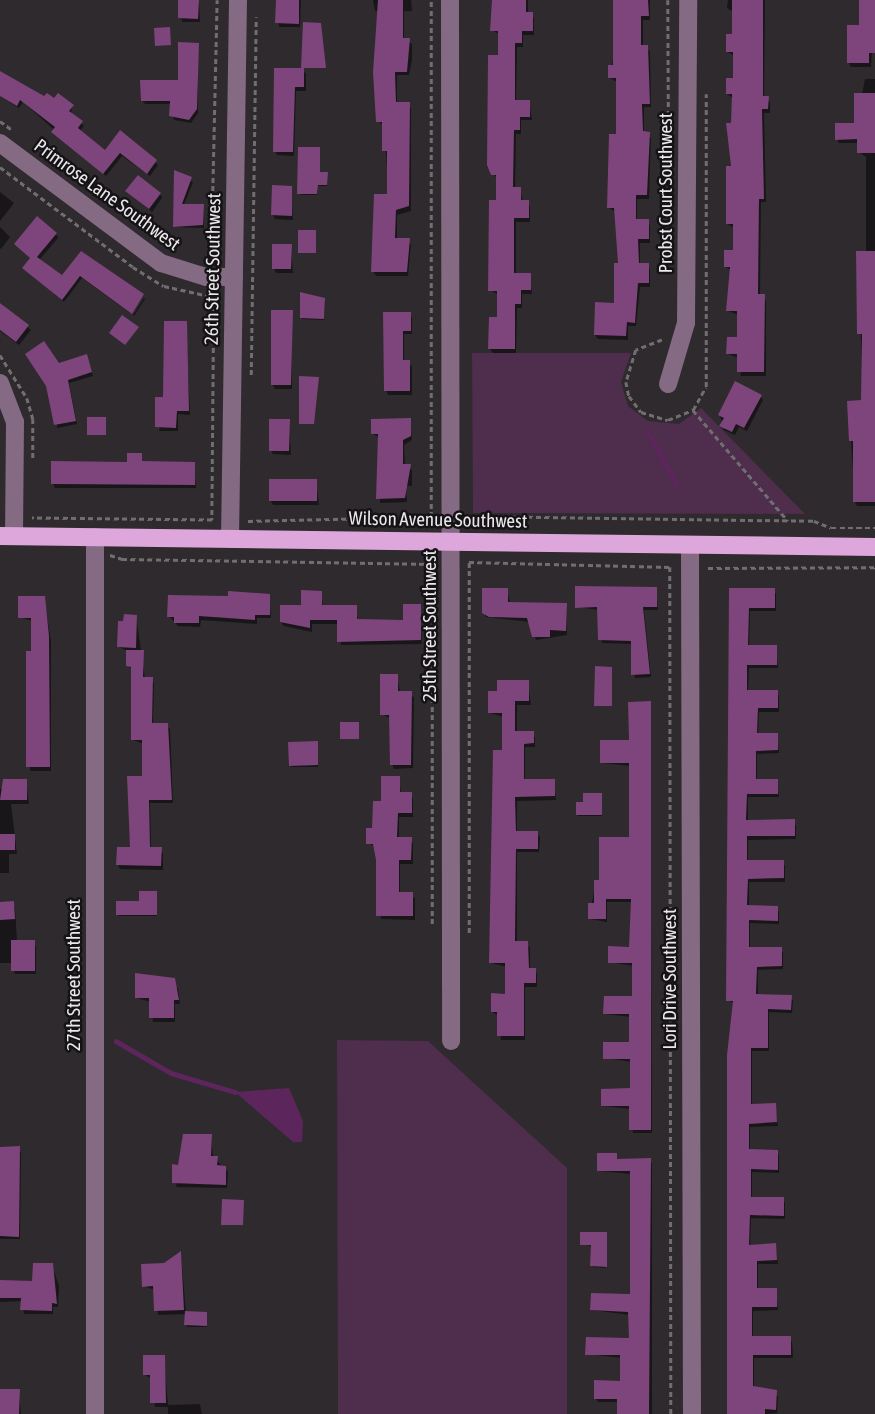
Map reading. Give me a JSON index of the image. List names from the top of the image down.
{
  "streets": {
    "main road": ["Wilson Avenue Southwest"],
    "street": [
      "Probst Court Southwest",
      "Primrose Lane Southwest",
      "26th Street Southwest",
      "25th Street Southwest",
      "27th Street Southwest",
      "Lori Drive Southwest"
    ]
  },
  "crossings": [
    ["Primrose Lane Southwest", "26th Street Southwest"],
    ["26th Street Southwest", "Wilson Avenue Southwest"],
    ["Wilson Avenue Southwest", "25th Street Southwest"],
    ["Wilson Avenue Southwest", "27th Street Southwest"],
    ["Wilson Avenue Southwest", "Lori Drive Southwest"]
  ]
}
